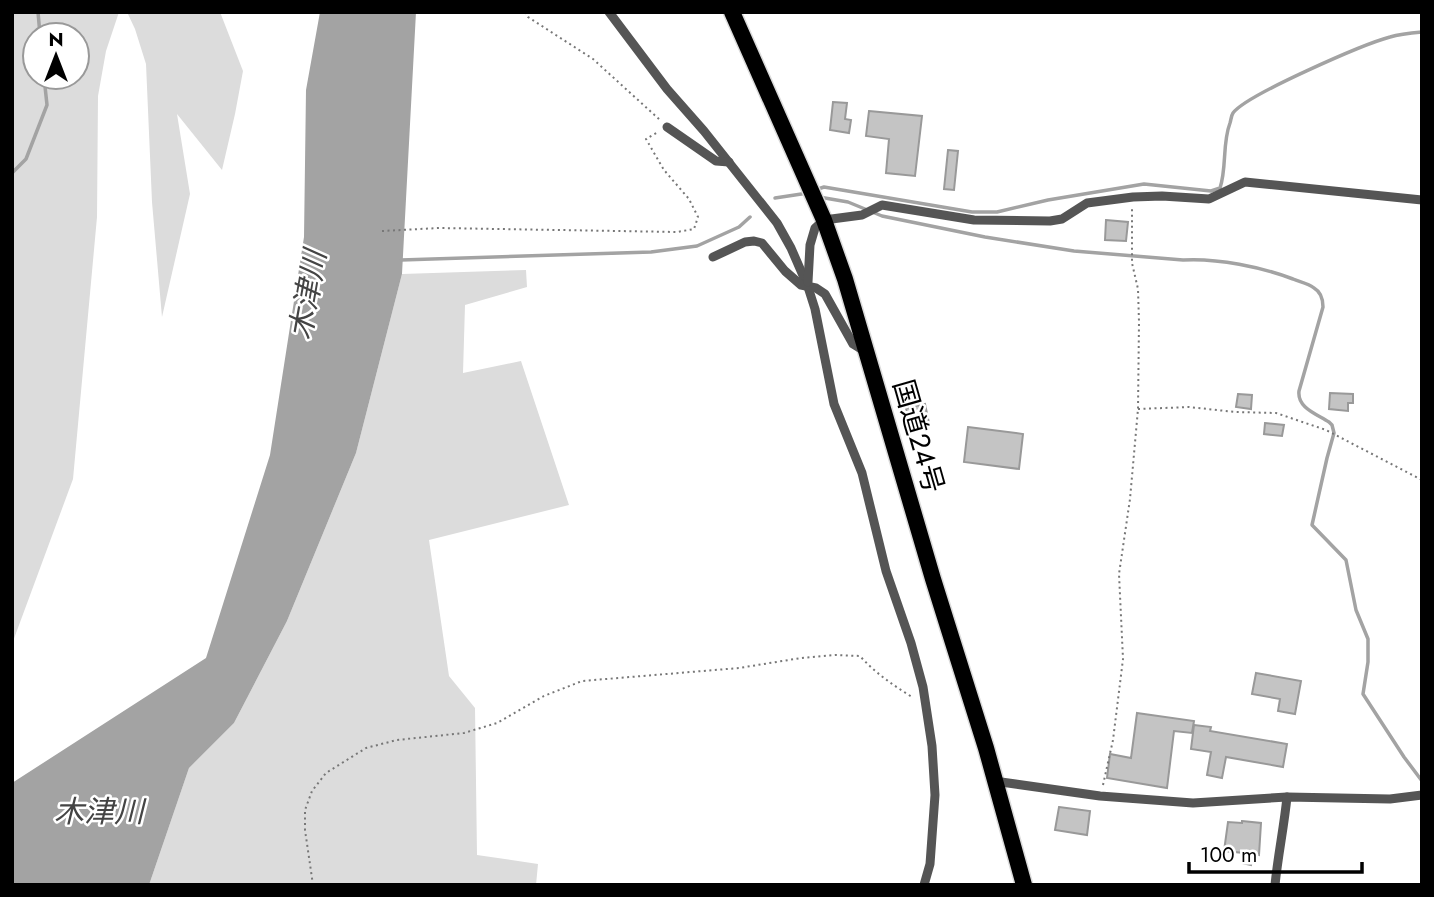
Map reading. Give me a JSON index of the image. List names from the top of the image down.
{
  "streets": {
    "highway": ["国道24号"]
  },
  "water": ["木津川"],
  "scale_bar": "100 m",
  "north": "top"
}
